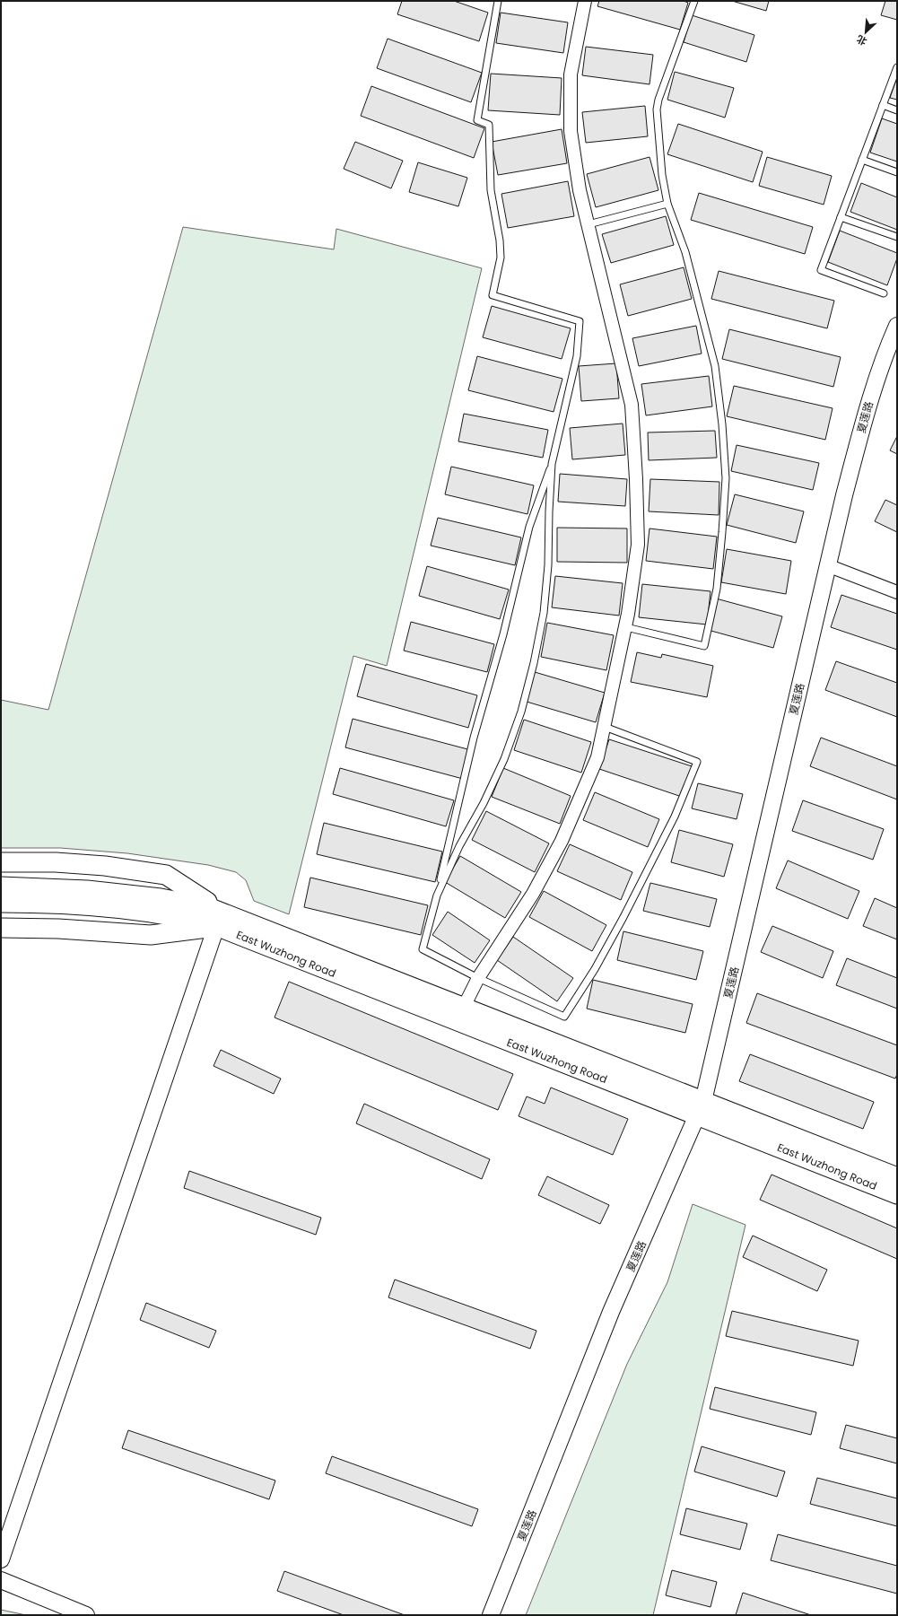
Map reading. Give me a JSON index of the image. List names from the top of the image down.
{
  "streets": {
    "main road": ["East Wuzhong Road"],
    "street": ["夏莲路"]
  },
  "crossings": [
    ["夏莲路", "East Wuzhong Road"]
  ],
  "north": "bottom left"
}
